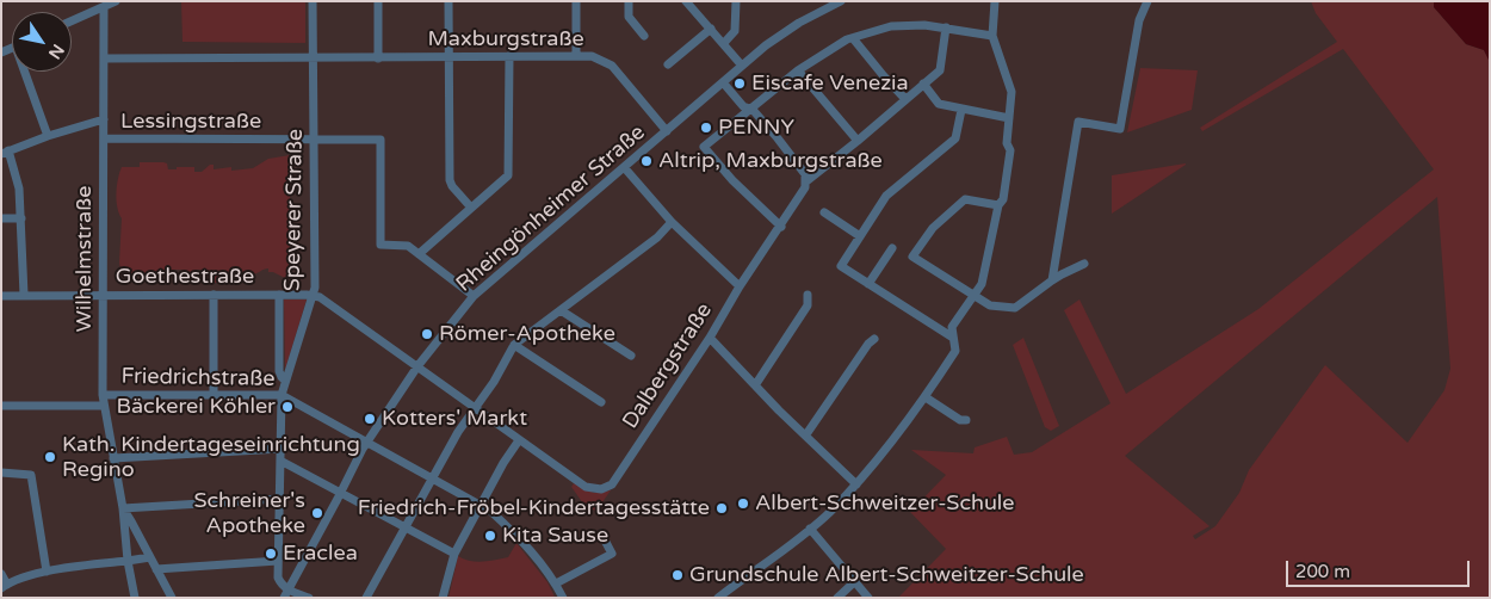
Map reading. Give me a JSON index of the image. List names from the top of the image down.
{
  "streets": {
    "street": [
      "Maxburgstraße",
      "Lessingstraße",
      "Rheingönheimer Straße",
      "Speyerer Straße",
      "Wilhelmstraße",
      "Goethestraße",
      "Dalbergstraße",
      "Friedrichstraße"
    ]
  },
  "crossings": [
    ["Maxburgstraße", "Rheingönheimer Straße"],
    ["Maxburgstraße", "Speyerer Straße"],
    ["Maxburgstraße", "Wilhelmstraße"],
    ["Lessingstraße", "Speyerer Straße"],
    ["Lessingstraße", "Wilhelmstraße"],
    ["Rheingönheimer Straße", "Speyerer Straße"],
    ["Rheingönheimer Straße", "Goethestraße"],
    ["Rheingönheimer Straße", "Dalbergstraße"],
    ["Rheingönheimer Straße", "Friedrichstraße"],
    ["Speyerer Straße", "Goethestraße"],
    ["Speyerer Straße", "Friedrichstraße"],
    ["Wilhelmstraße", "Goethestraße"],
    ["Wilhelmstraße", "Friedrichstraße"],
    ["Goethestraße", "Dalbergstraße"]
  ],
  "places": [
    "Eiscafe Venezia",
    "PENNY",
    "Altrip, Maxburgstraße",
    "Römer-Apotheke",
    "Bäckerei Köhler",
    "Kotters' Markt",
    "Kath. Kindertageseinrichtung Regino",
    "Albert-Schweitzer-Schule",
    "Friedrich-Fröbel-Kindertagesstätte",
    "Schreiner's Apotheke",
    "Kita Sause",
    "Eraclea",
    "Grundschule Albert-Schweitzer-Schule"
  ],
  "scale_bar": "200 m",
  "north": "bottom right"
}
